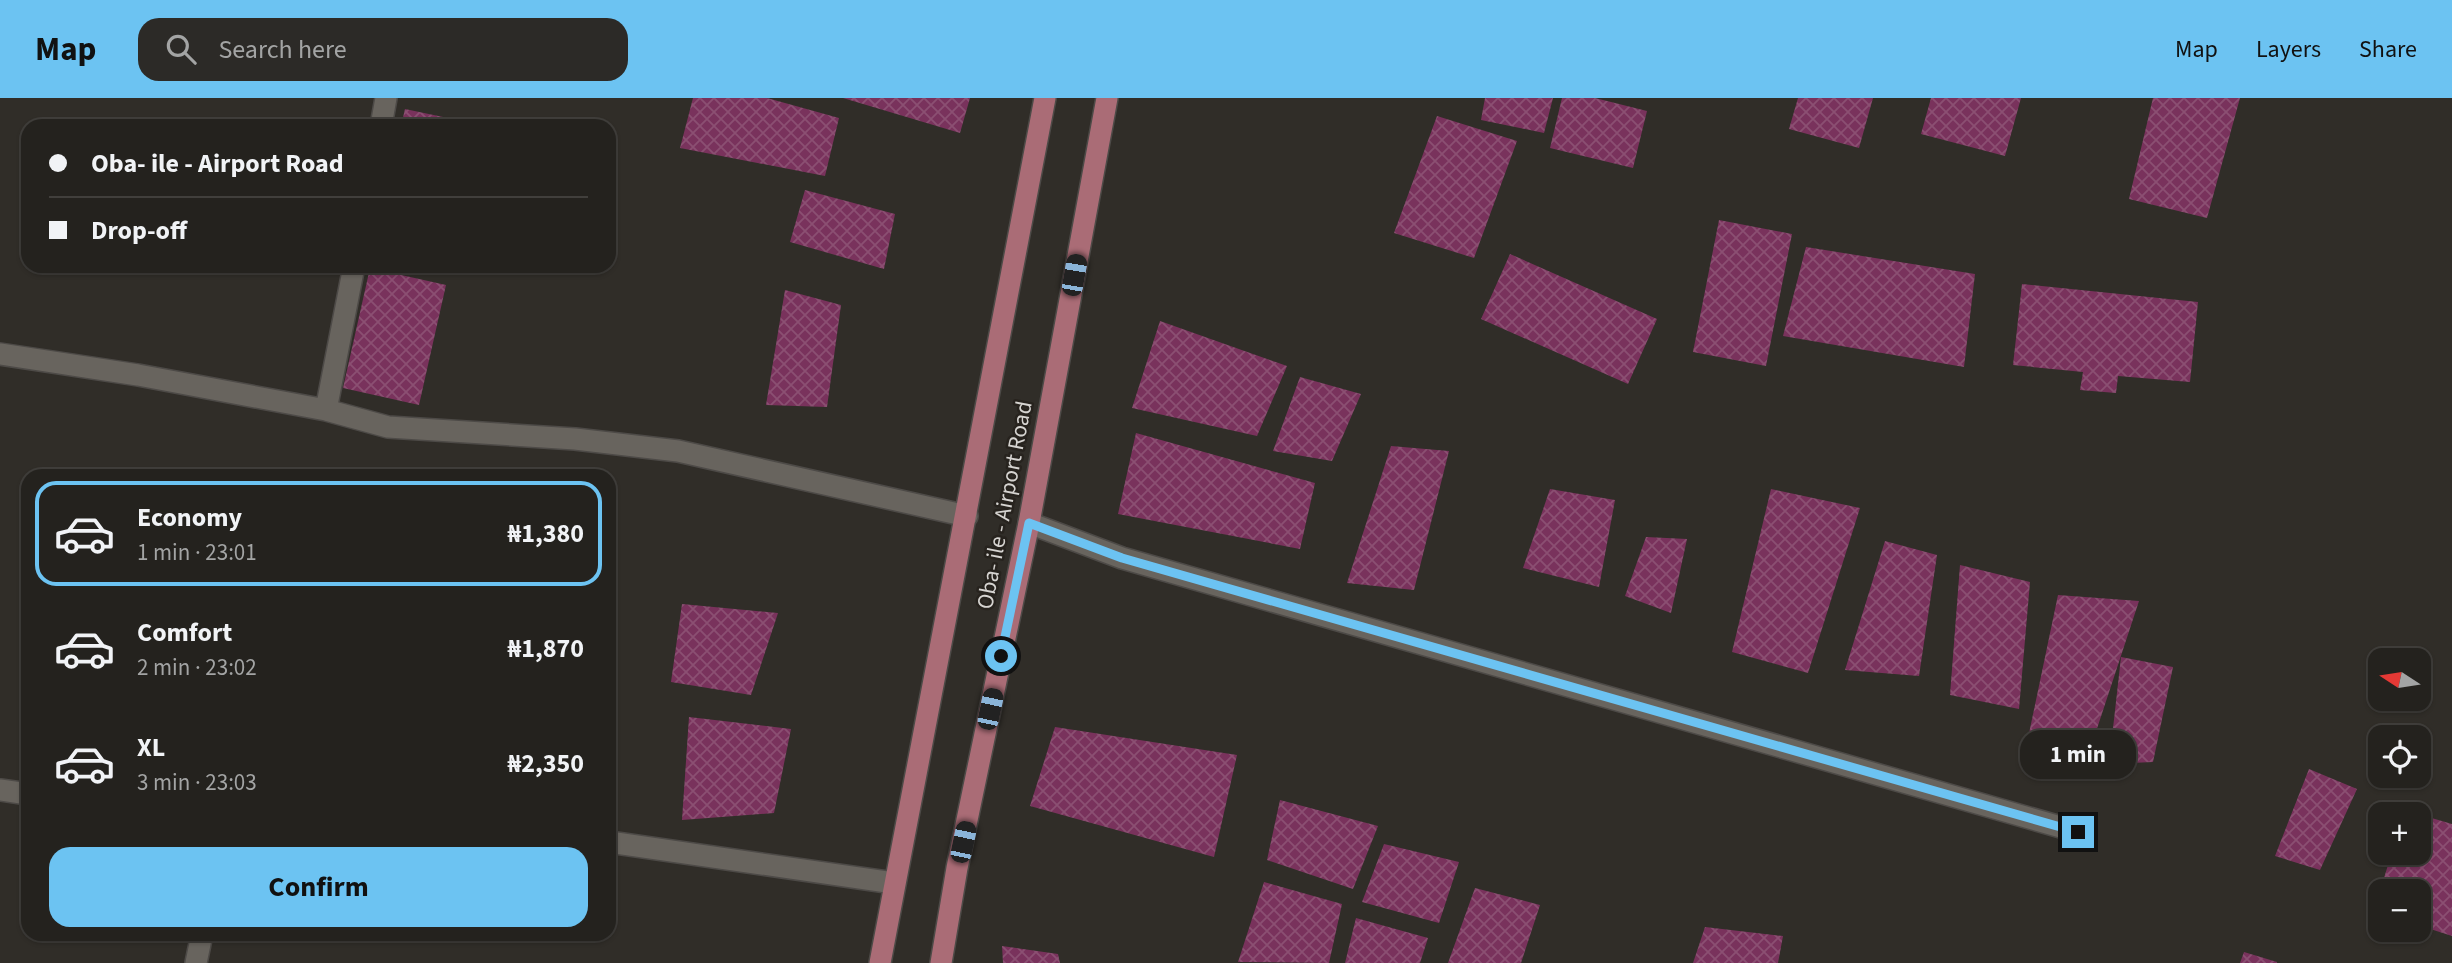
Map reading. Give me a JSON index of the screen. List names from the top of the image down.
{
  "streets": {
    "main road": ["Oba- ile - Airport Road"]
  },
  "north": "left",
  "page": {
    "header": "Map",
    "search": "Search here",
    "nav": ["Map", "Layers", "Share"],
    "banner": ["Oba- ile - Airport Road", "Drop-off"],
    "list": [
      {
        "name": "Economy",
        "note": "1 min · 23:01",
        "value": "₦1,380"
      },
      {
        "name": "Comfort",
        "note": "2 min · 23:02",
        "value": "₦1,870"
      },
      {
        "name": "XL",
        "note": "3 min · 23:03",
        "value": "₦2,350"
      }
    ],
    "map_buttons": ["+", "−"],
    "bubble": "1 min",
    "buttons": "Confirm"
  }
}
